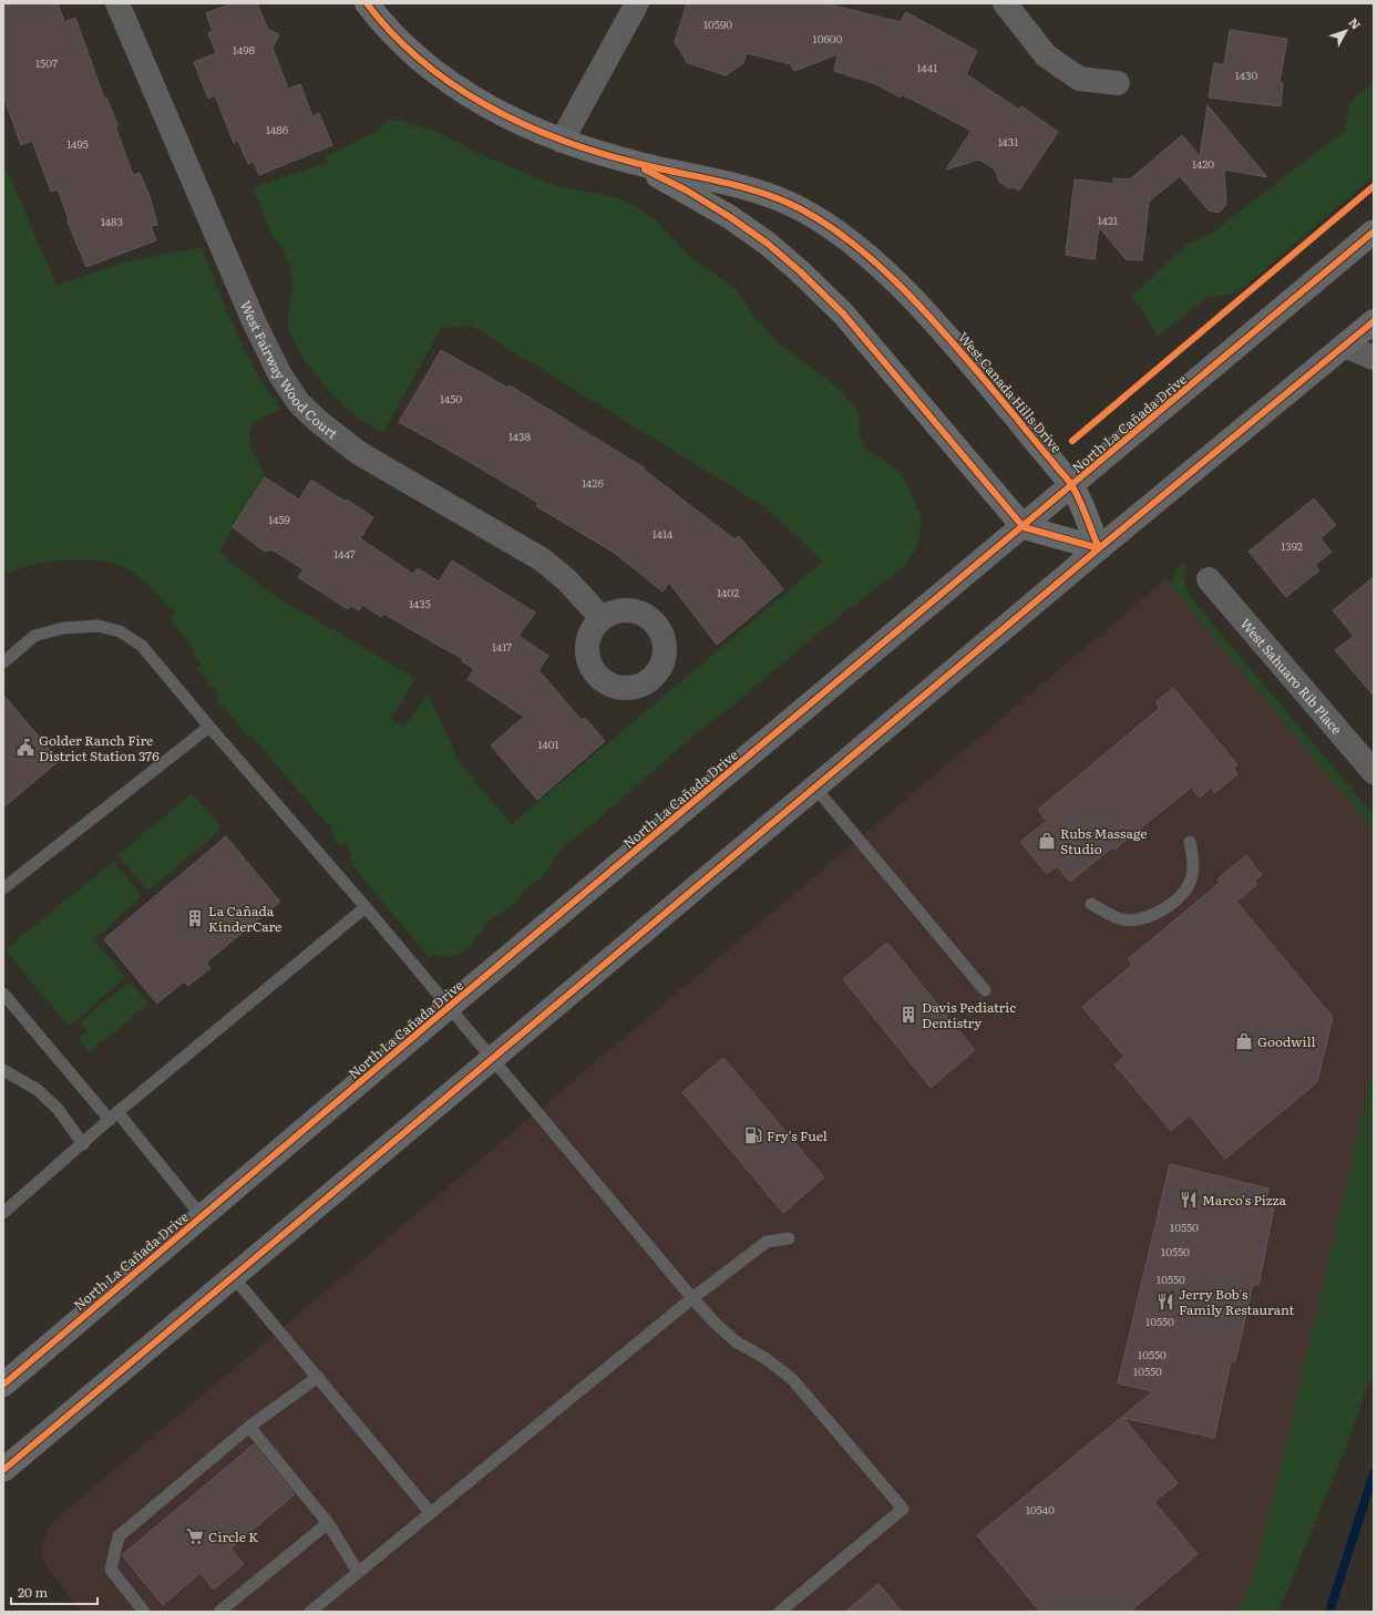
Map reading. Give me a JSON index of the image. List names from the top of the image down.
{
  "streets": {
    "main road": ["North La Cañada Drive"],
    "street": ["West Fairway Wood Court", "West Canada Hills Drive", "West Sahuaro Rib Place"]
  },
  "crossings": [
    ["West Canada Hills Drive", "North La Cañada Drive"]
  ],
  "places": {
    "public building": ["Golder Ranch Fire District Station 376"],
    "shop": ["Rubs Massage Studio", "Goodwill"],
    "building": ["La Cañada KinderCare", "Davis Pediatric Dentistry"],
    "fuel station": ["Fry's Fuel"],
    "restaurant": ["Marco's Pizza", "Jerry Bob's Family Restaurant"],
    "supermarket": ["Circle K"]
  },
  "house_numbers": [
    "10590",
    "10600",
    "1498",
    "1507",
    "1441",
    "1430",
    "1486",
    "1431",
    "1495",
    "1420",
    "1421",
    "1483",
    "1450",
    "1438",
    "1426",
    "1459",
    "1414",
    "1392",
    "1447",
    "1402",
    "1435",
    "1417",
    "1401",
    "10550",
    "10550",
    "10550",
    "10550",
    "10550",
    "10550",
    "10540"
  ],
  "scale_bar": "20 m",
  "north": "top right"
}
